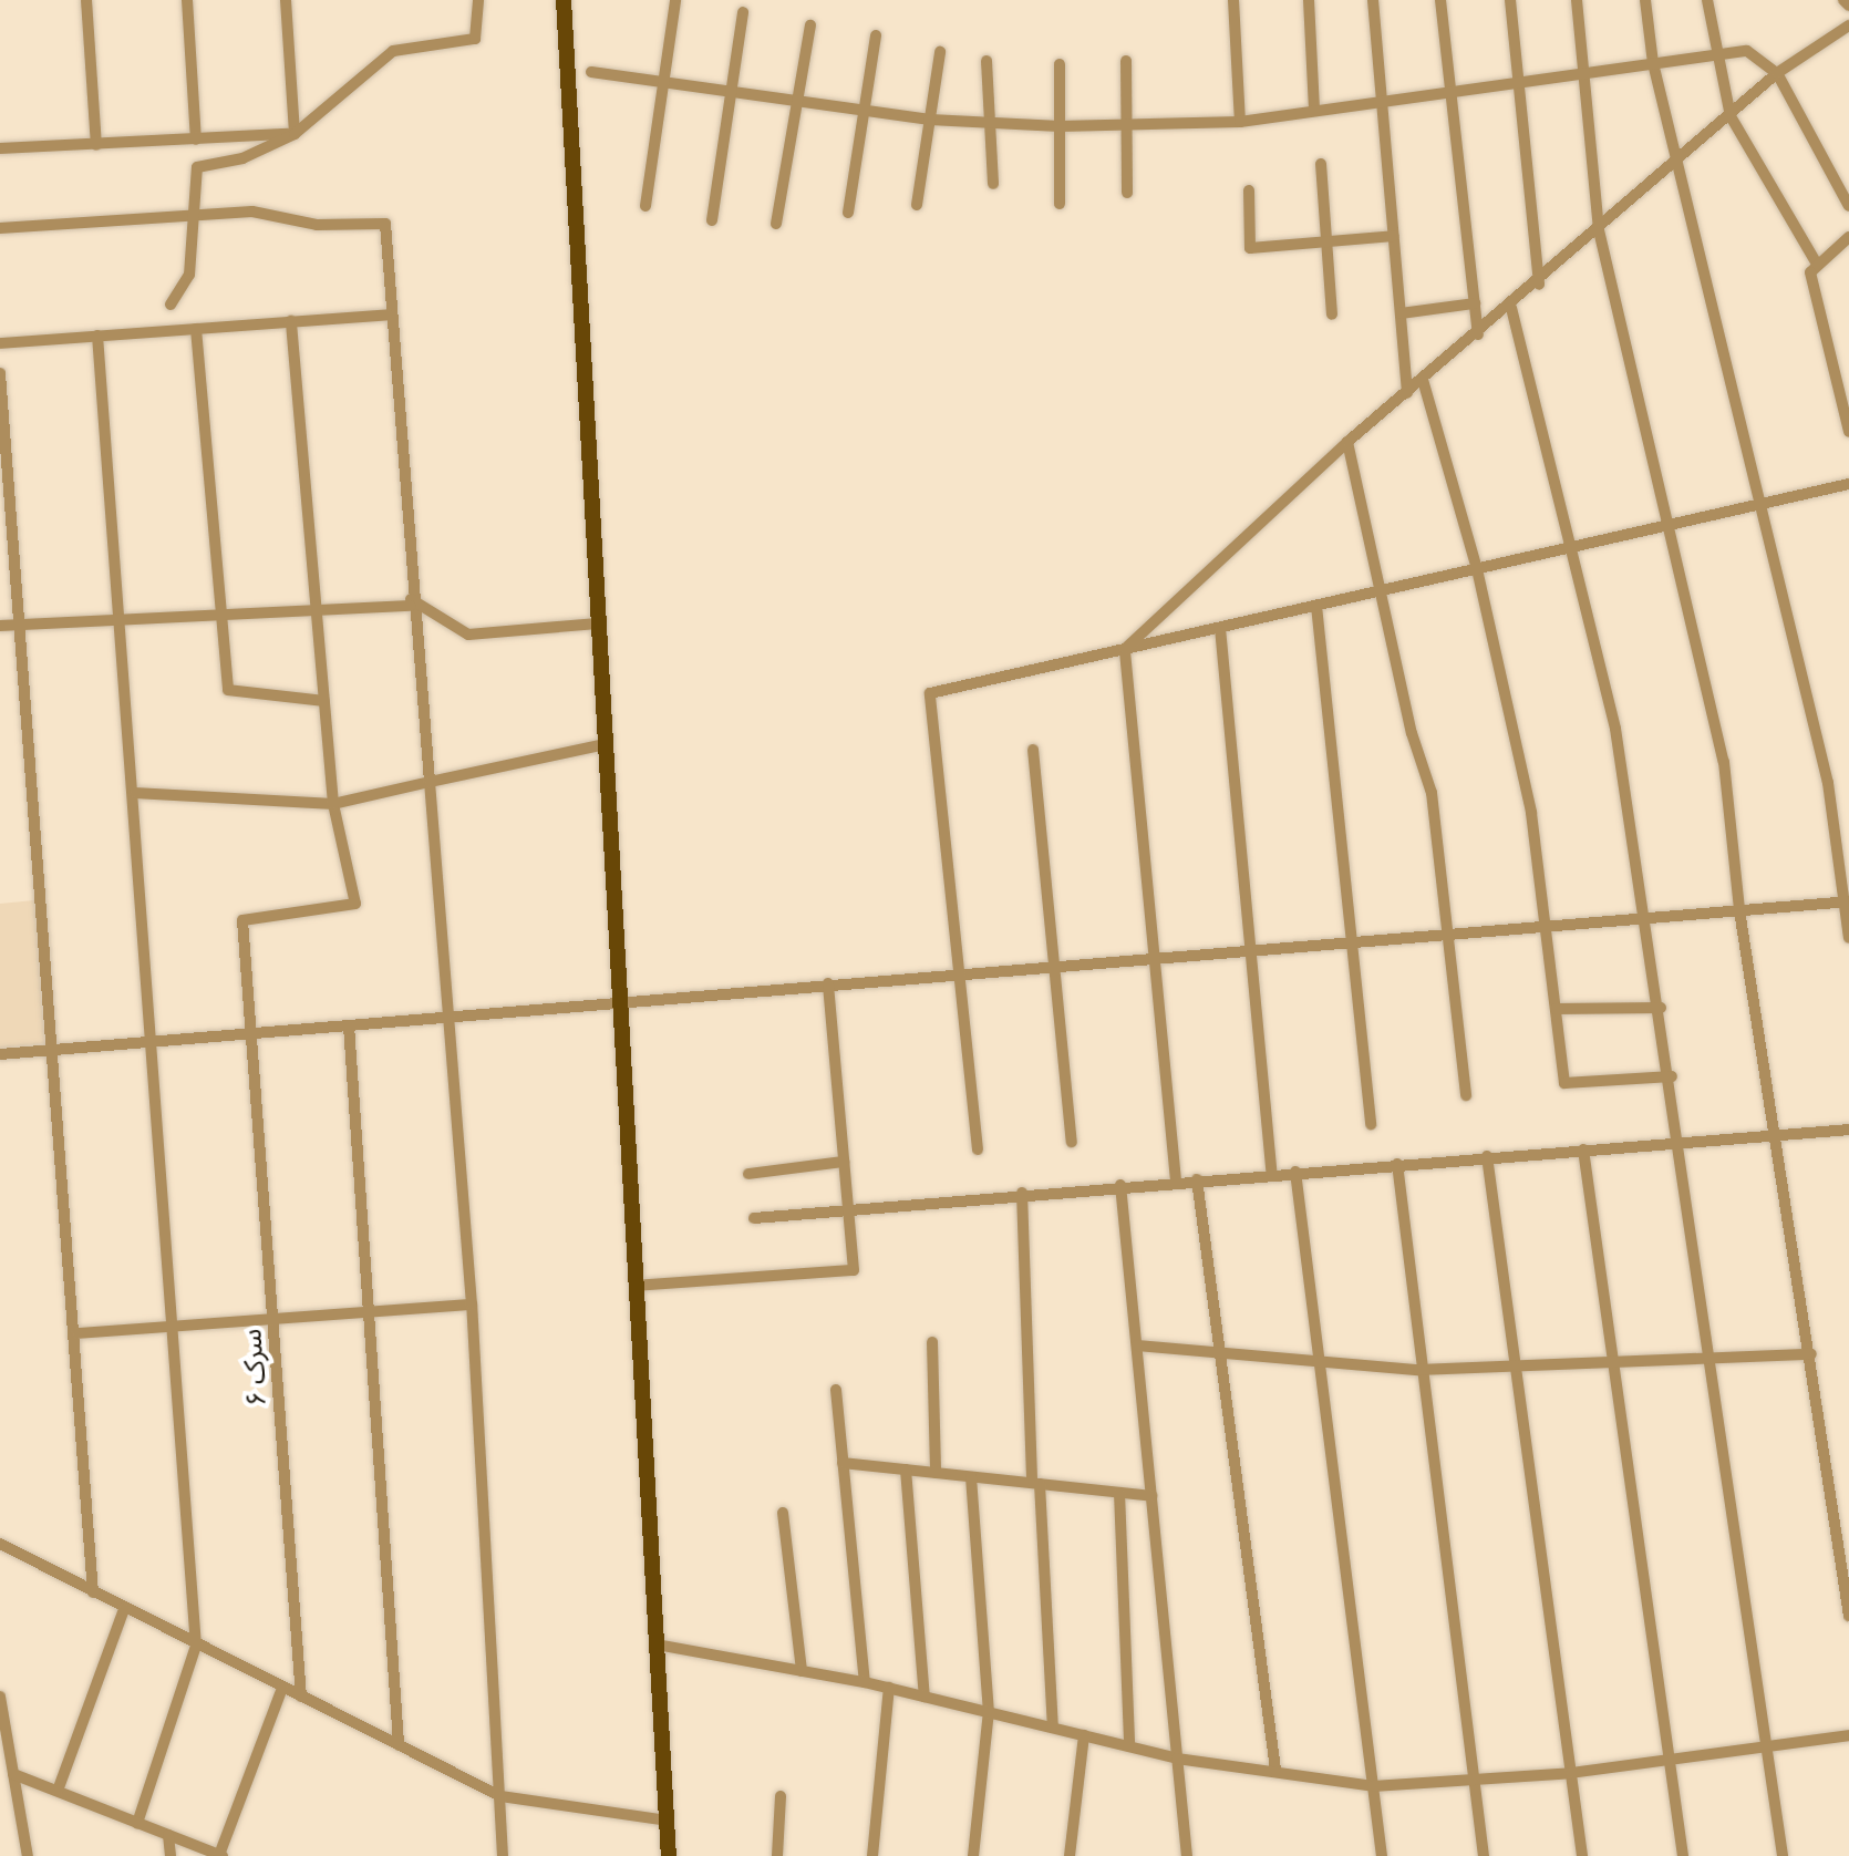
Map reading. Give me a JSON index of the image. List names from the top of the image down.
{
  "streets": {
    "street": ["سرک ۶"]
  }
}
